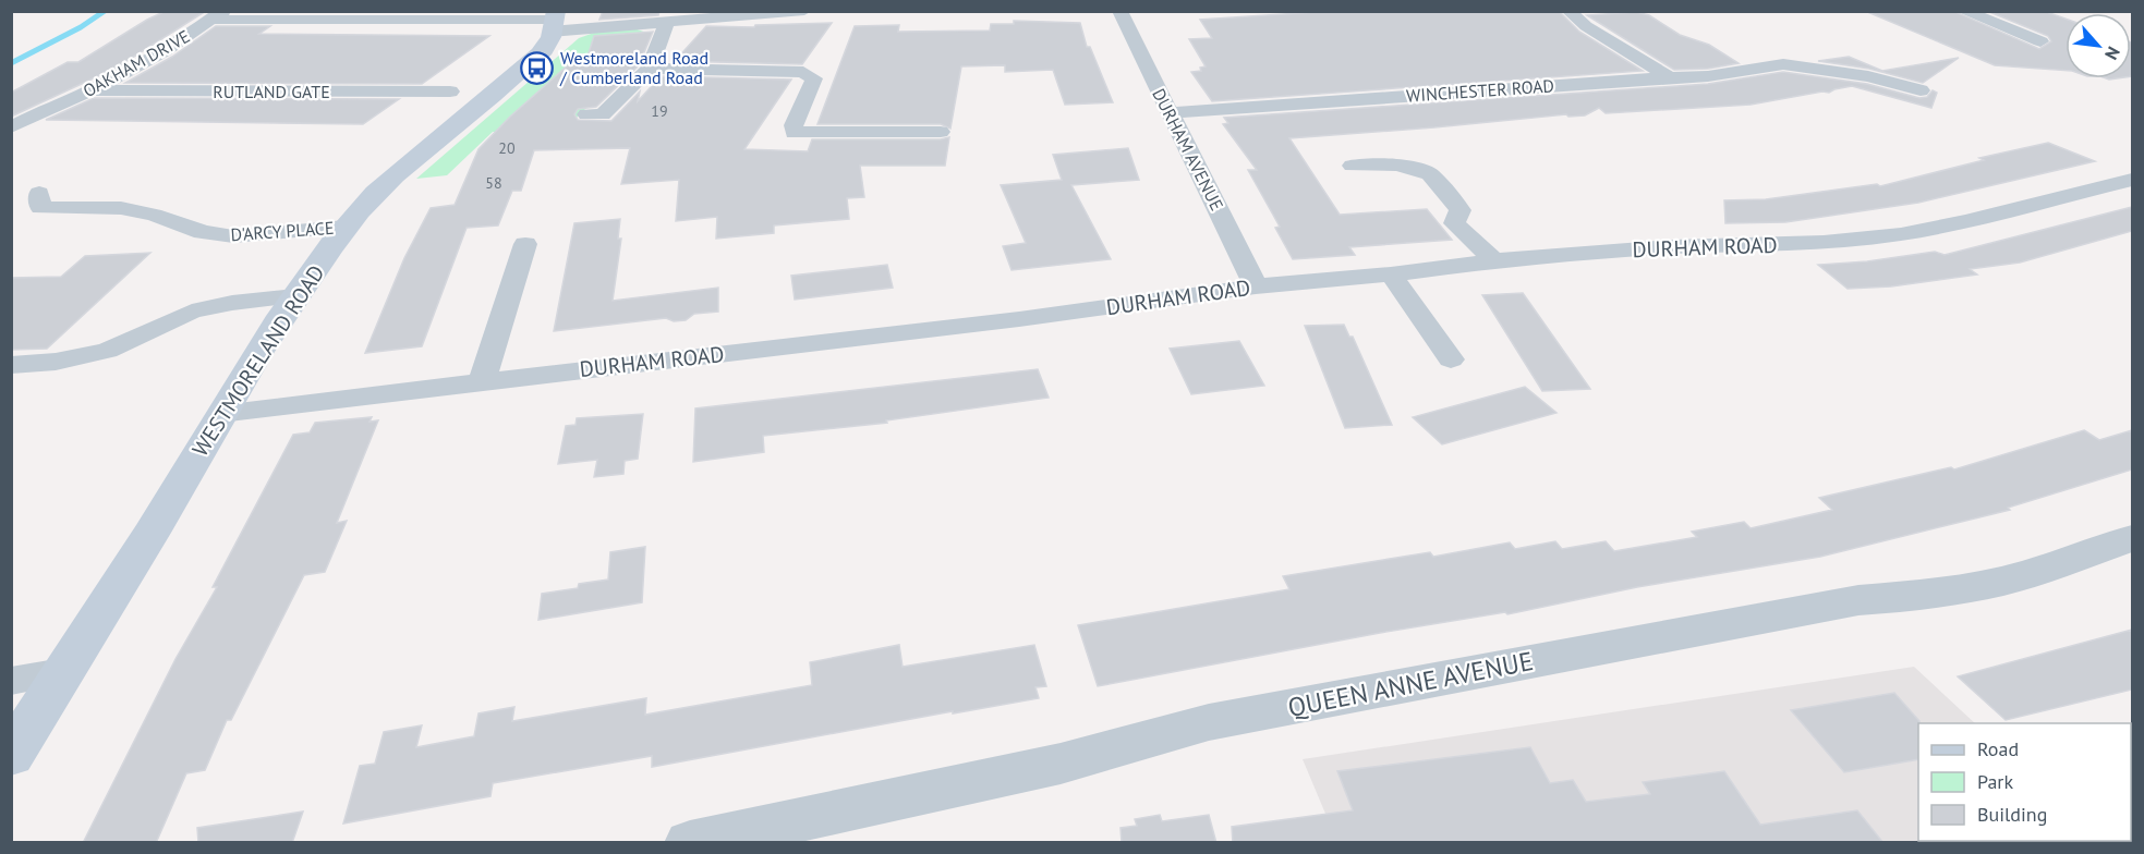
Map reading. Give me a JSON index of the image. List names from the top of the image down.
{
  "streets": {
    "main road": ["WESTMORELAND ROAD"],
    "street": [
      "OAKHAM DRIVE",
      "WINCHESTER ROAD",
      "RUTLAND GATE",
      "DURHAM AVENUE",
      "D'ARCY PLACE",
      "DURHAM ROAD",
      "QUEEN ANNE AVENUE"
    ]
  },
  "crossings": [
    ["OAKHAM DRIVE", "RUTLAND GATE"],
    ["WINCHESTER ROAD", "DURHAM AVENUE"],
    ["DURHAM AVENUE", "DURHAM ROAD"],
    ["D'ARCY PLACE", "WESTMORELAND ROAD"],
    ["DURHAM ROAD", "WESTMORELAND ROAD"]
  ],
  "places": {
    "bus stop": ["Westmoreland Road / Cumberland Road"]
  },
  "house_numbers": ["19", "20", "58"],
  "legend": ["Road", "Park", "Building"],
  "north": "bottom right"
}
